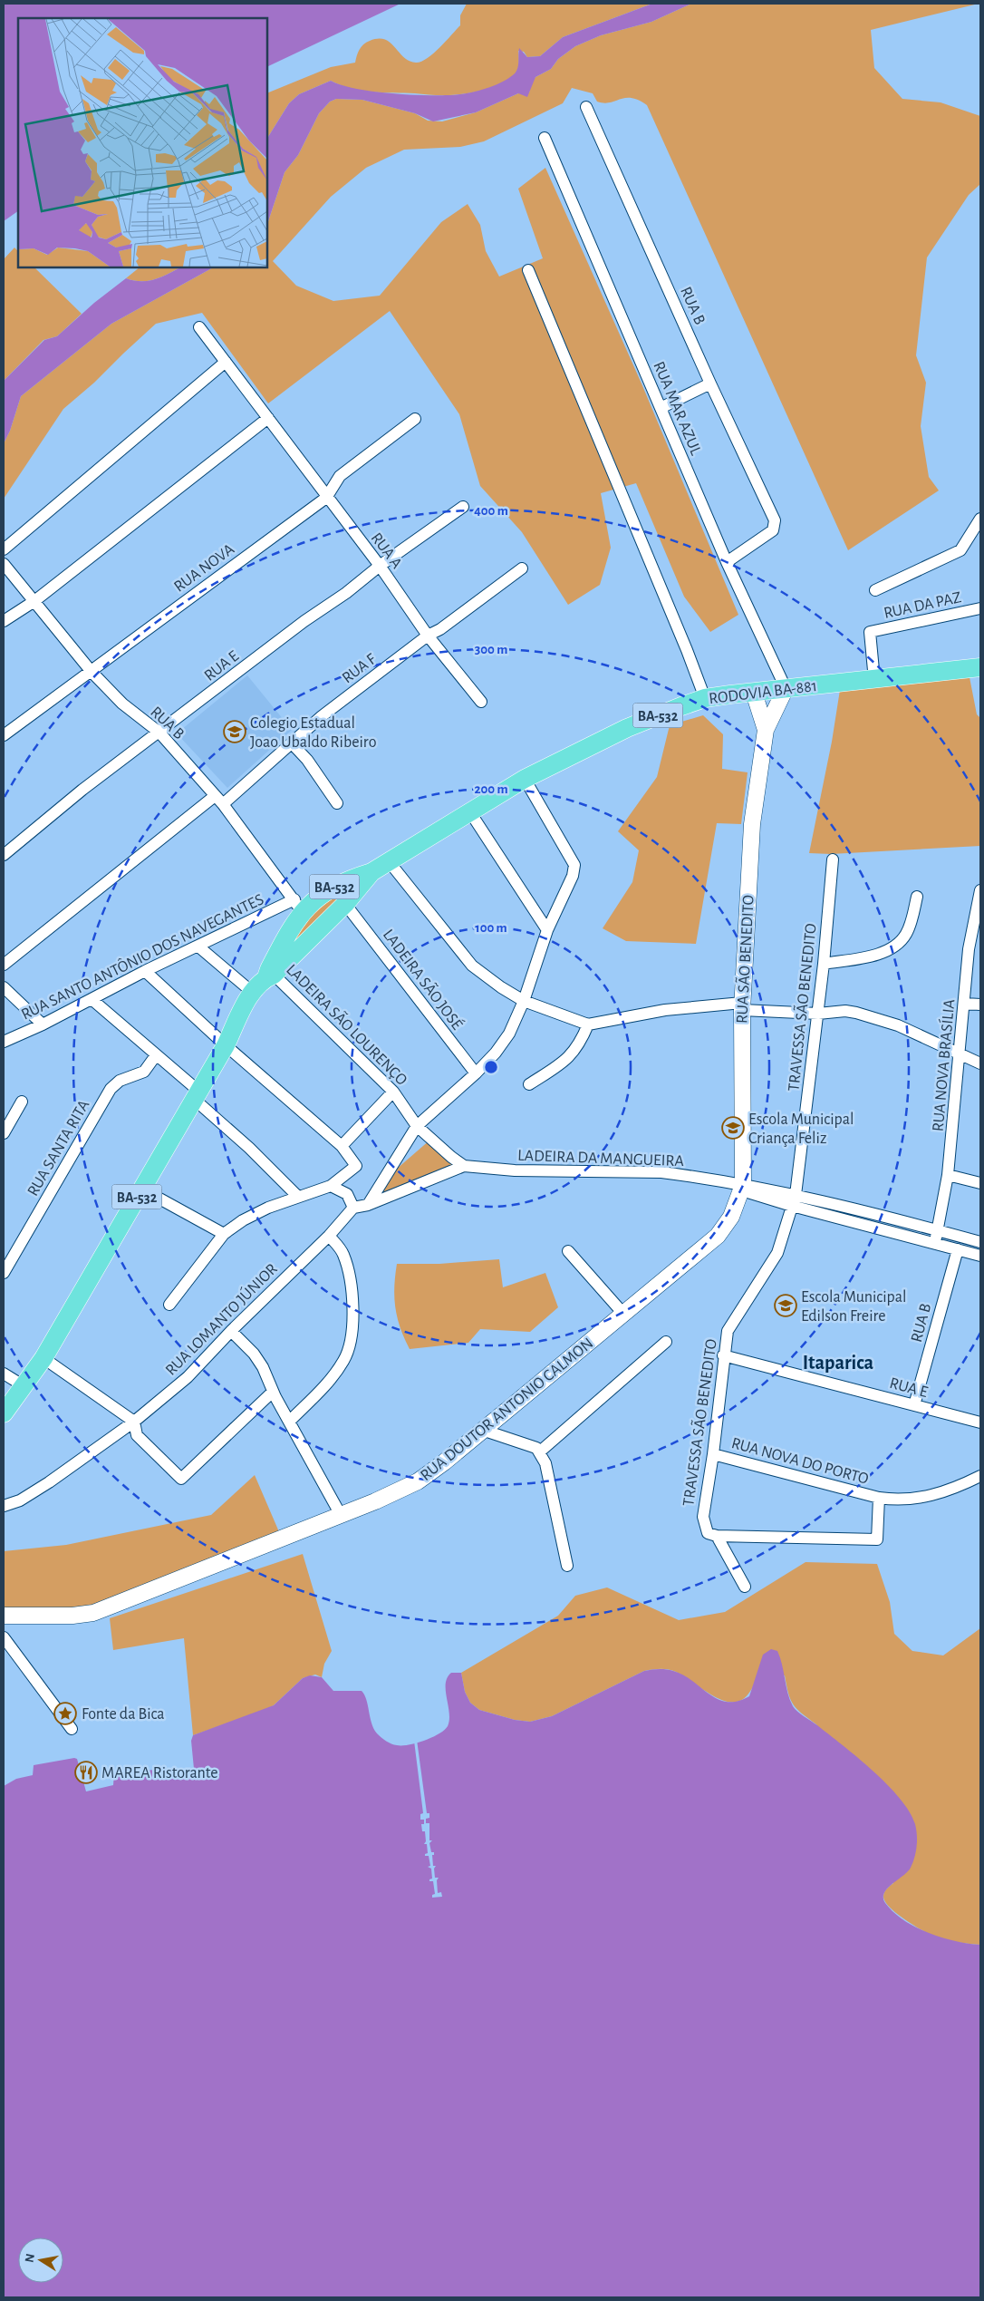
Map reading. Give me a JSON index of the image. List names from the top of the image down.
{
  "streets": {
    "main road": ["RODOVIA BA-881", "BA-532"],
    "street": [
      "RUA B",
      "RUA MAR AZUL",
      "RUA A",
      "RUA NOVA",
      "RUA DA PAZ",
      "RUA E",
      "RUA F",
      "RUA SANTO ANTÔNIO DOS NAVEGANTES",
      "RUA SÃO BENEDITO",
      "LADEIRA SÃO JOSÉ",
      "TRAVESSA SÃO BENEDITO",
      "LADEIRA SÃO LOURENÇO",
      "RUA NOVA BRASÍLIA",
      "RUA SANTA RITA",
      "LADEIRA DA MANGUEIRA",
      "RUA LOMANTO JÚNIOR",
      "RUA DOUTOR ANTONIO CALMON",
      "RUA NOVA DO PORTO"
    ]
  },
  "crossings": [
    ["RUA B", "RUA MAR AZUL"],
    ["RUA B", "RUA NOVA"],
    ["RUA B", "RUA E"],
    ["RUA B", "RUA F"],
    ["RUA B", "BA-532"],
    ["RUA B", "RUA SANTO ANTÔNIO DOS NAVEGANTES"],
    ["RUA MAR AZUL", "RODOVIA BA-881"],
    ["RUA MAR AZUL", "RUA SÃO BENEDITO"],
    ["RUA A", "RUA NOVA"],
    ["RUA A", "RUA E"],
    ["RUA A", "RUA F"],
    ["RUA DA PAZ", "RODOVIA BA-881"],
    ["RUA E", "TRAVESSA SÃO BENEDITO"],
    ["RODOVIA BA-881", "BA-532"],
    ["RODOVIA BA-881", "RUA SÃO BENEDITO"],
    ["BA-532", "RUA SANTO ANTÔNIO DOS NAVEGANTES"],
    ["BA-532", "LADEIRA SÃO JOSÉ"],
    ["BA-532", "LADEIRA SÃO LOURENÇO"],
    ["RUA SÃO BENEDITO", "LADEIRA DA MANGUEIRA"],
    ["RUA SÃO BENEDITO", "RUA DOUTOR ANTONIO CALMON"],
    ["TRAVESSA SÃO BENEDITO", "RUA NOVA DO PORTO"],
    ["LADEIRA SÃO LOURENÇO", "LADEIRA DA MANGUEIRA"],
    ["LADEIRA DA MANGUEIRA", "RUA DOUTOR ANTONIO CALMON"]
  ],
  "districts": ["Itaparica"],
  "places": {
    "school or university": ["Colegio Estadual Joao Ubaldo Ribeiro", "Escola Municipal Criança Feliz", "Escola Municipal Edilson Freire"],
    "place": ["Fonte da Bica"],
    "restaurant": ["MAREA Ristorante"]
  },
  "north": "left",
  "rings": [
    "400 m",
    "300 m",
    "200 m",
    "100 m"
  ]
}
